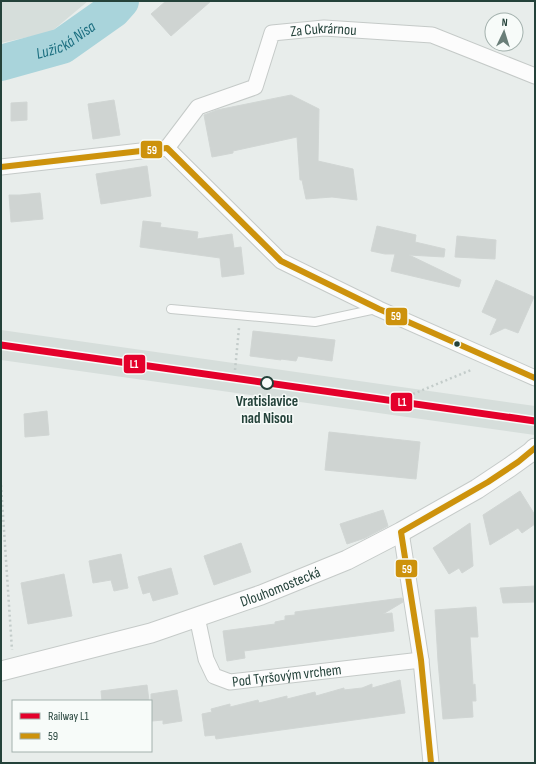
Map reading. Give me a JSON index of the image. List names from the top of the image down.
{
  "streets": {
    "street": ["Za Cukrárnou", "Dlouhomostecká", "Pod Tyršovým vrchem"]
  },
  "crossings": [
    ["Dlouhomostecká", "Pod Tyršovým vrchem"]
  ],
  "water": ["Lužická Nisa"],
  "places": ["Vratislavice nad Nisou"],
  "lines": ["transit line 59", "rail line L1"],
  "legend": ["Railway L1", "59"],
  "north": "top"
}
